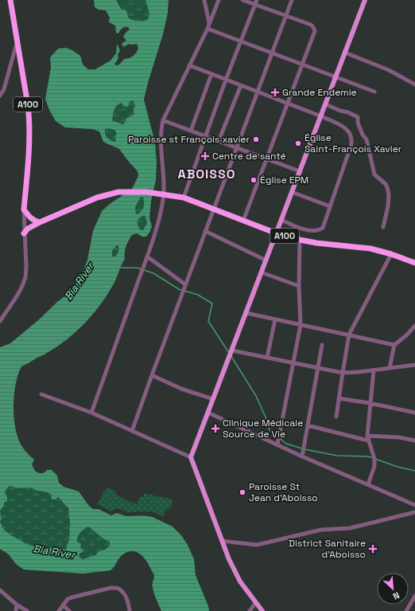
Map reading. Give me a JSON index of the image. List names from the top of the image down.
{
  "streets": {
    "highway": ["A100"]
  },
  "districts": ["ABOISSO"],
  "water": ["Bia River"],
  "places": {
    "health": [
      "Grande Endemie",
      "Centre de santé",
      "Clinique Médicale Source de Vie",
      "District Sanitaire d'Aboisso"
    ],
    "other": [
      "Paroisse st François xavier",
      "Église Saint-François Xavier",
      "Église EPM",
      "Paroisse St Jean d'Aboisso"
    ]
  },
  "north": "bottom right"
}
